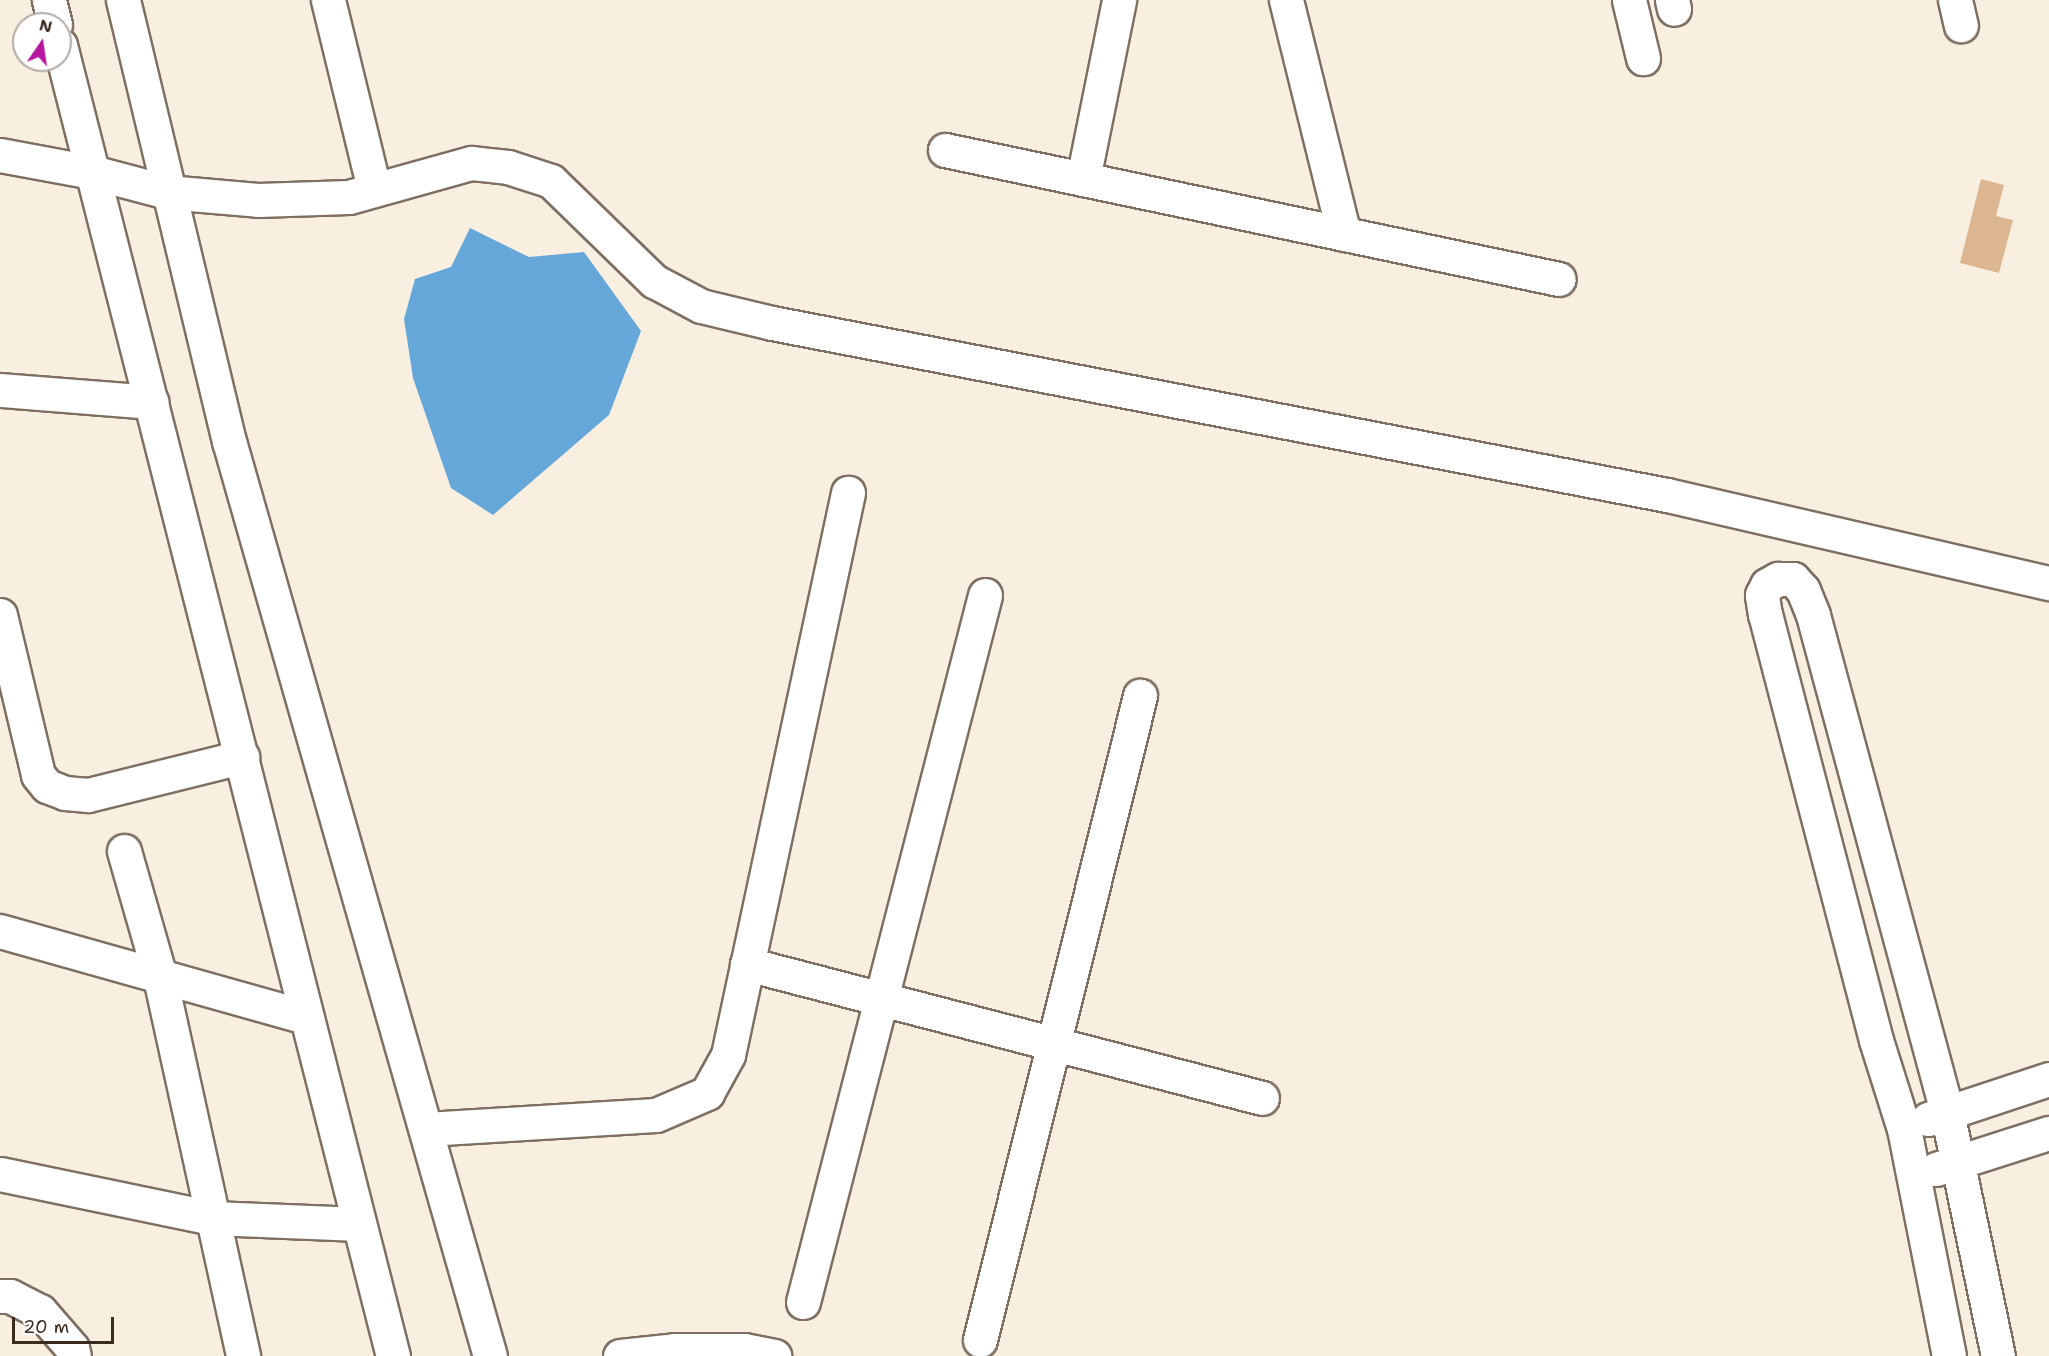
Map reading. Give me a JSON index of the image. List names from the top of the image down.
{
  "scale_bar": "20 m",
  "north": "top"
}
